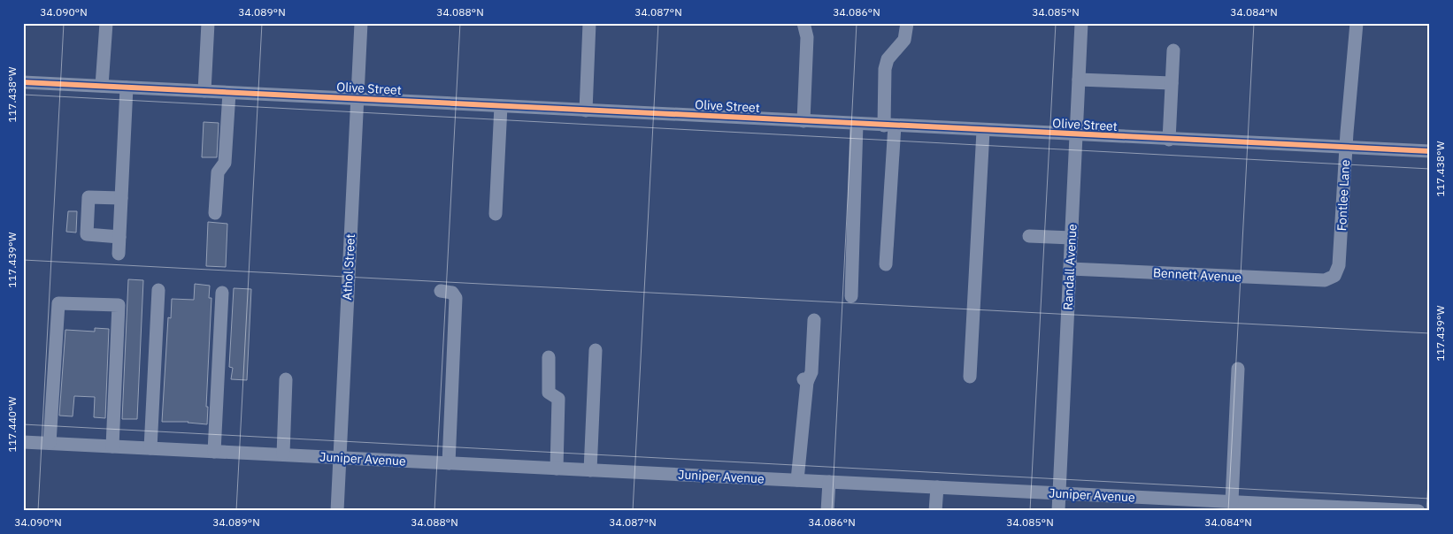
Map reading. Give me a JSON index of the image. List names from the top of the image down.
{
  "streets": {
    "street": [
      "Olive Street",
      "Fontlee Lane",
      "Athol Street",
      "Randall Avenue",
      "Bennett Avenue",
      "Juniper Avenue"
    ]
  },
  "crossings": [
    ["Olive Street", "Fontlee Lane"],
    ["Olive Street", "Athol Street"],
    ["Olive Street", "Randall Avenue"],
    ["Fontlee Lane", "Bennett Avenue"],
    ["Athol Street", "Juniper Avenue"],
    ["Randall Avenue", "Bennett Avenue"],
    ["Randall Avenue", "Juniper Avenue"]
  ],
  "coordinates": [
    "34.090°N",
    "34.089°N",
    "34.088°N",
    "34.087°N",
    "34.086°N",
    "34.085°N",
    "34.084°N",
    "117.438°W",
    "117.439°W",
    "117.440°W"
  ]
}
